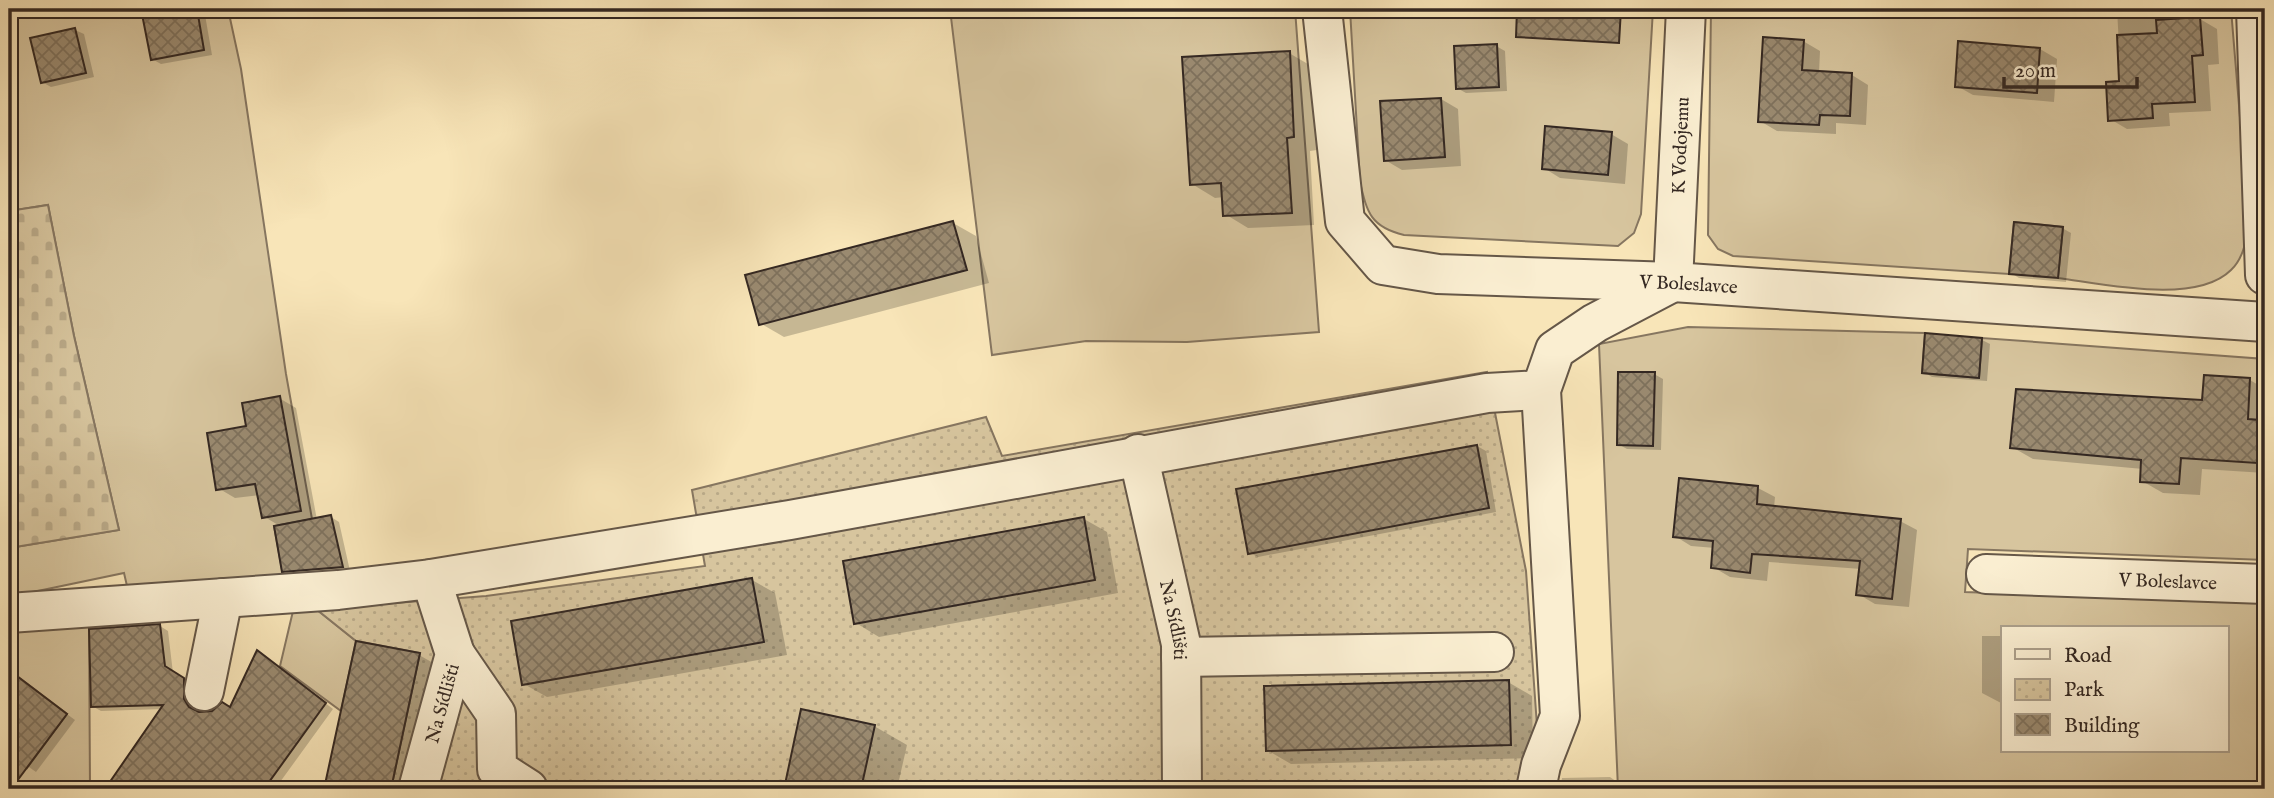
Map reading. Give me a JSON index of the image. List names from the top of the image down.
{
  "streets": {
    "street": ["K Vodojemu", "V Boleslavce", "Na Sídlišti"]
  },
  "crossings": [
    ["K Vodojemu", "V Boleslavce"]
  ],
  "legend": ["Road", "Park", "Building"],
  "scale_bar": "20 m"
}
